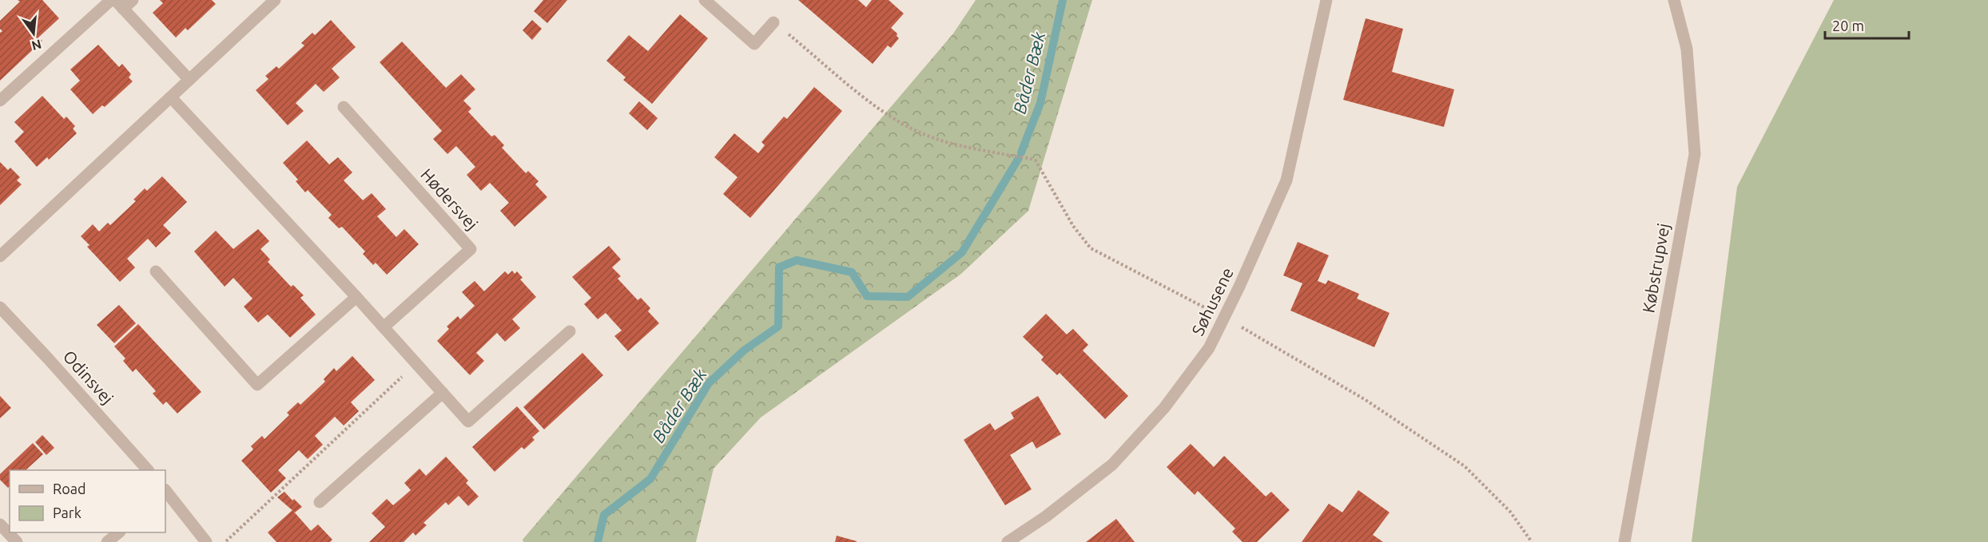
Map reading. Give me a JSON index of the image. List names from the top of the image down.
{
  "streets": {
    "street": [
      "Hødersvej",
      "Købstrupvej",
      "Søhusene",
      "Odinsvej"
    ]
  },
  "water": ["Båder Bæk"],
  "legend": ["Road", "Park"],
  "scale_bar": "20 m",
  "north": "bottom"
}
